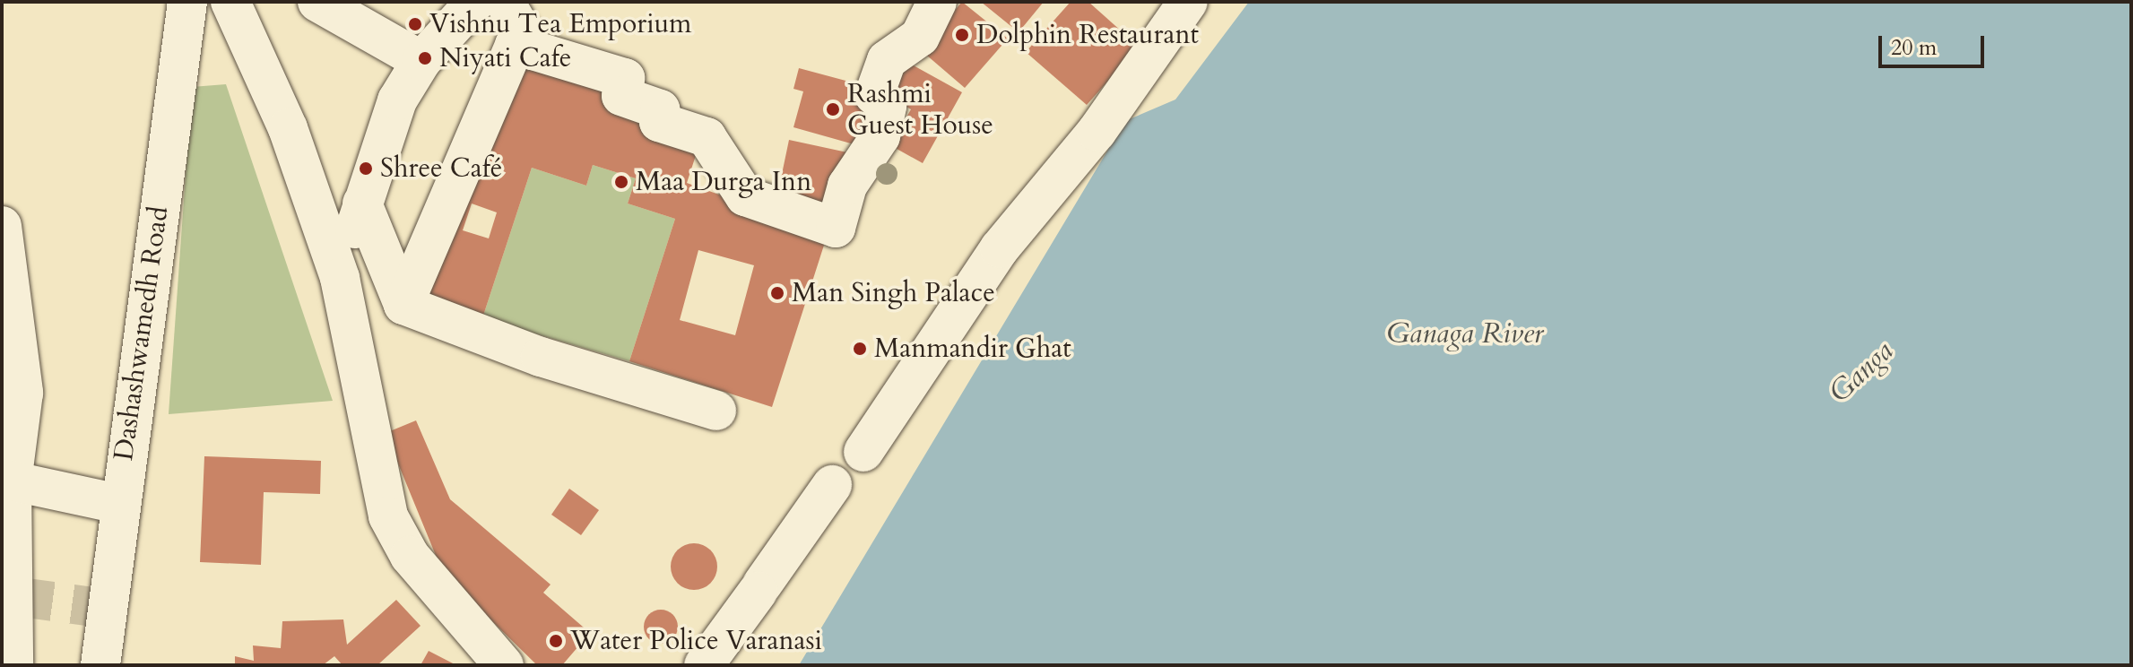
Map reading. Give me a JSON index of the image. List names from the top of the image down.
{
  "streets": {
    "street": ["Dashashwamedh Road"]
  },
  "water": ["Ganaga River", "Ganga"],
  "places": [
    "Vishnu Tea Emporium",
    "Dolphin Restaurant",
    "Niyati Cafe",
    "Rashmi Guest House",
    "Shree Café",
    "Maa Durga Inn",
    "Man Singh Palace",
    "Manmandir Ghat",
    "Water Police Varanasi"
  ],
  "scale_bar": "20 m"
}
